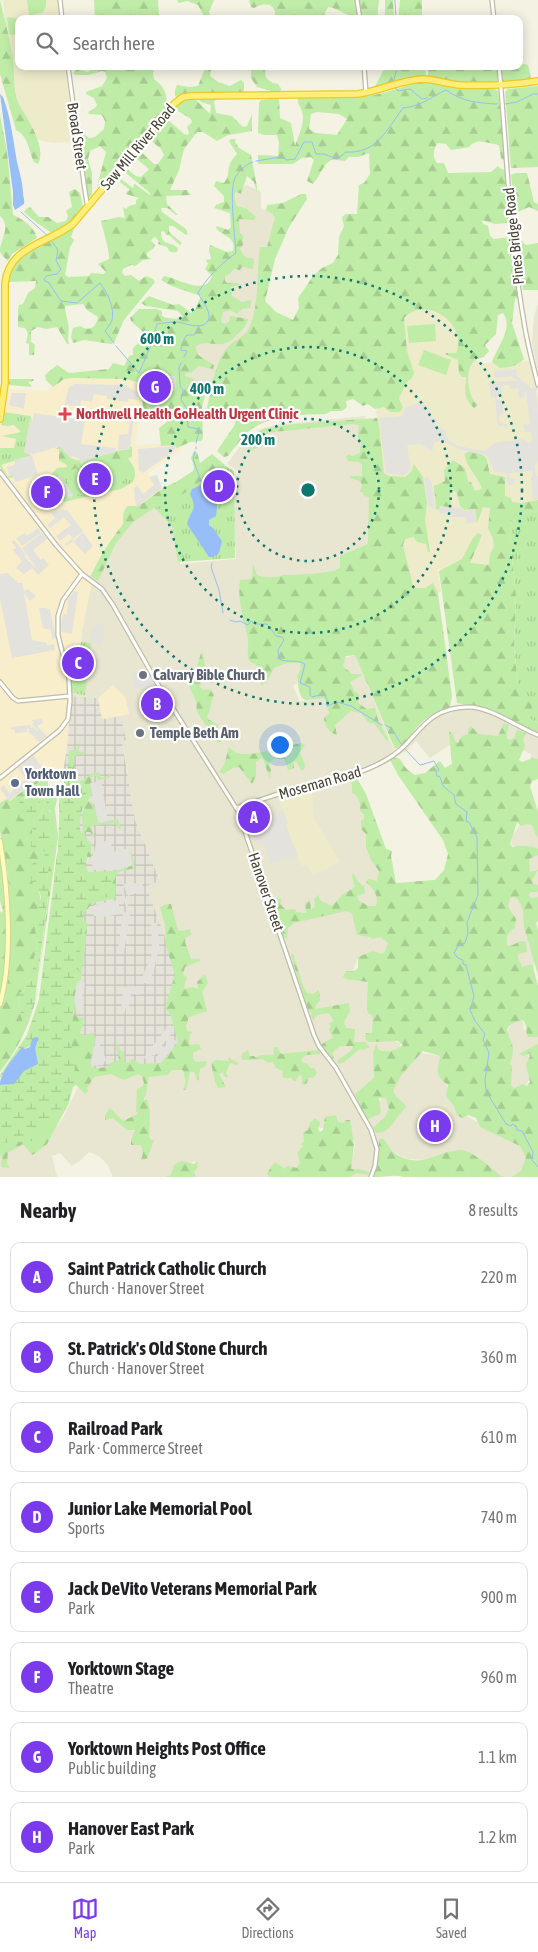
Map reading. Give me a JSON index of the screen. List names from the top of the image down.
{
  "streets": {
    "highway": ["Saw Mill River Road"],
    "street": [
      "Broad Street",
      "Pines Bridge Road",
      "Moseman Road",
      "Hanover Street"
    ]
  },
  "crossings": [
    ["Broad Street", "Saw Mill River Road"],
    ["Saw Mill River Road", "Pines Bridge Road"],
    ["Moseman Road", "Hanover Street"]
  ],
  "places": {
    "health": ["Northwell Health GoHealth Urgent Clinic"],
    "other": ["Calvary Bible Church", "Temple Beth Am", "Yorktown Town Hall"]
  },
  "page": {
    "search": "Search here",
    "pins": [
      "G",
      "E",
      "D",
      "F",
      "C",
      "B",
      "A",
      "H"
    ],
    "heading": ["Nearby", "8 results"],
    "list": [
      {
        "mark": "A",
        "name": "Saint Patrick Catholic Church",
        "note": "Church · Hanover Street",
        "value": "220 m"
      },
      {
        "mark": "B",
        "name": "St. Patrick's Old Stone Church",
        "note": "Church · Hanover Street",
        "value": "360 m"
      },
      {
        "mark": "C",
        "name": "Railroad Park",
        "note": "Park · Commerce Street",
        "value": "610 m"
      },
      {
        "mark": "D",
        "name": "Junior Lake Memorial Pool",
        "note": "Sports",
        "value": "740 m"
      },
      {
        "mark": "E",
        "name": "Jack DeVito Veterans Memorial Park",
        "note": "Park",
        "value": "900 m"
      },
      {
        "mark": "F",
        "name": "Yorktown Stage",
        "note": "Theatre",
        "value": "960 m"
      },
      {
        "mark": "G",
        "name": "Yorktown Heights Post Office",
        "note": "Public building",
        "value": "1.1 km"
      },
      {
        "mark": "H",
        "name": "Hanover East Park",
        "note": "Park",
        "value": "1.2 km"
      }
    ],
    "nav": ["Map", "Directions", "Saved"]
  },
  "rings": ["600 m", "400 m", "200 m"]
}
